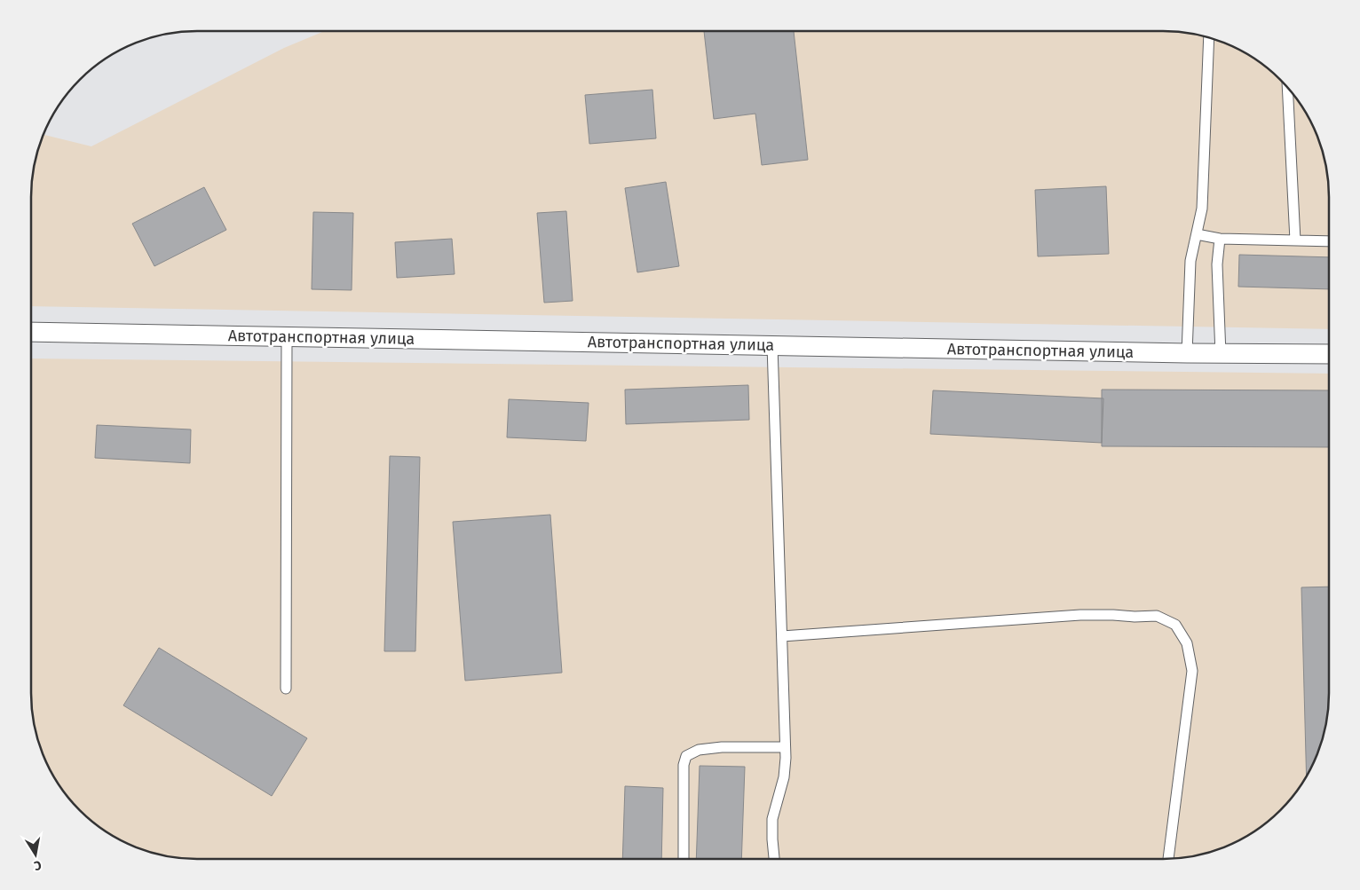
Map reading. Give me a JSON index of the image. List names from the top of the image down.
{
  "streets": {
    "street": ["Автотранспортная улица"]
  },
  "north": "bottom"
}
